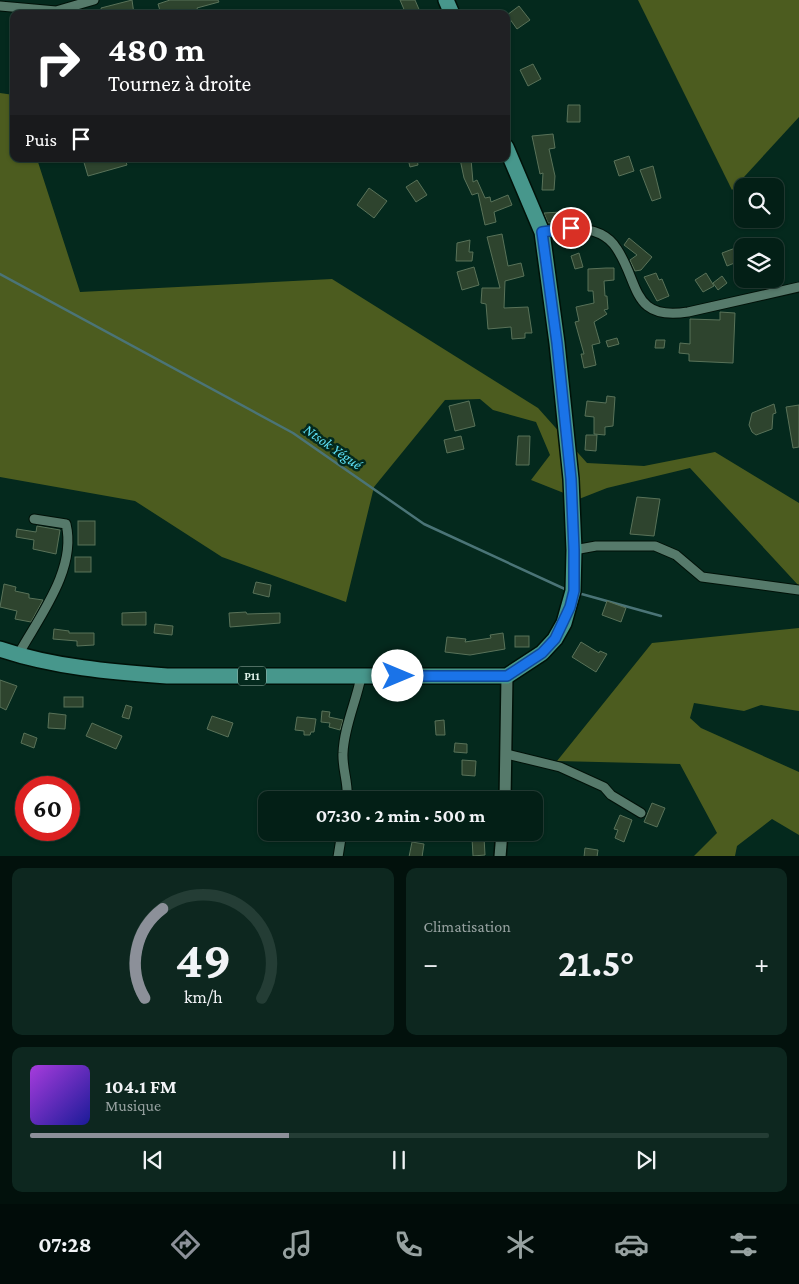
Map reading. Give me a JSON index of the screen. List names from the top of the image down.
{
  "streets": {
    "main road": ["P11"]
  },
  "water": ["Ntsok Yégué"],
  "page": {
    "turn": ["480 m", "Tournez à droite"],
    "then": "Puis",
    "limit": "60",
    "trip": "07:30 · 2 min · 500 m",
    "tile": "Climatisation",
    "heat": ["−", "21.5°", "+"],
    "song": ["104.1 FM", "Musique"],
    "tabs": "07:28",
    "gauge": ["49", "km/h"]
  }
}
